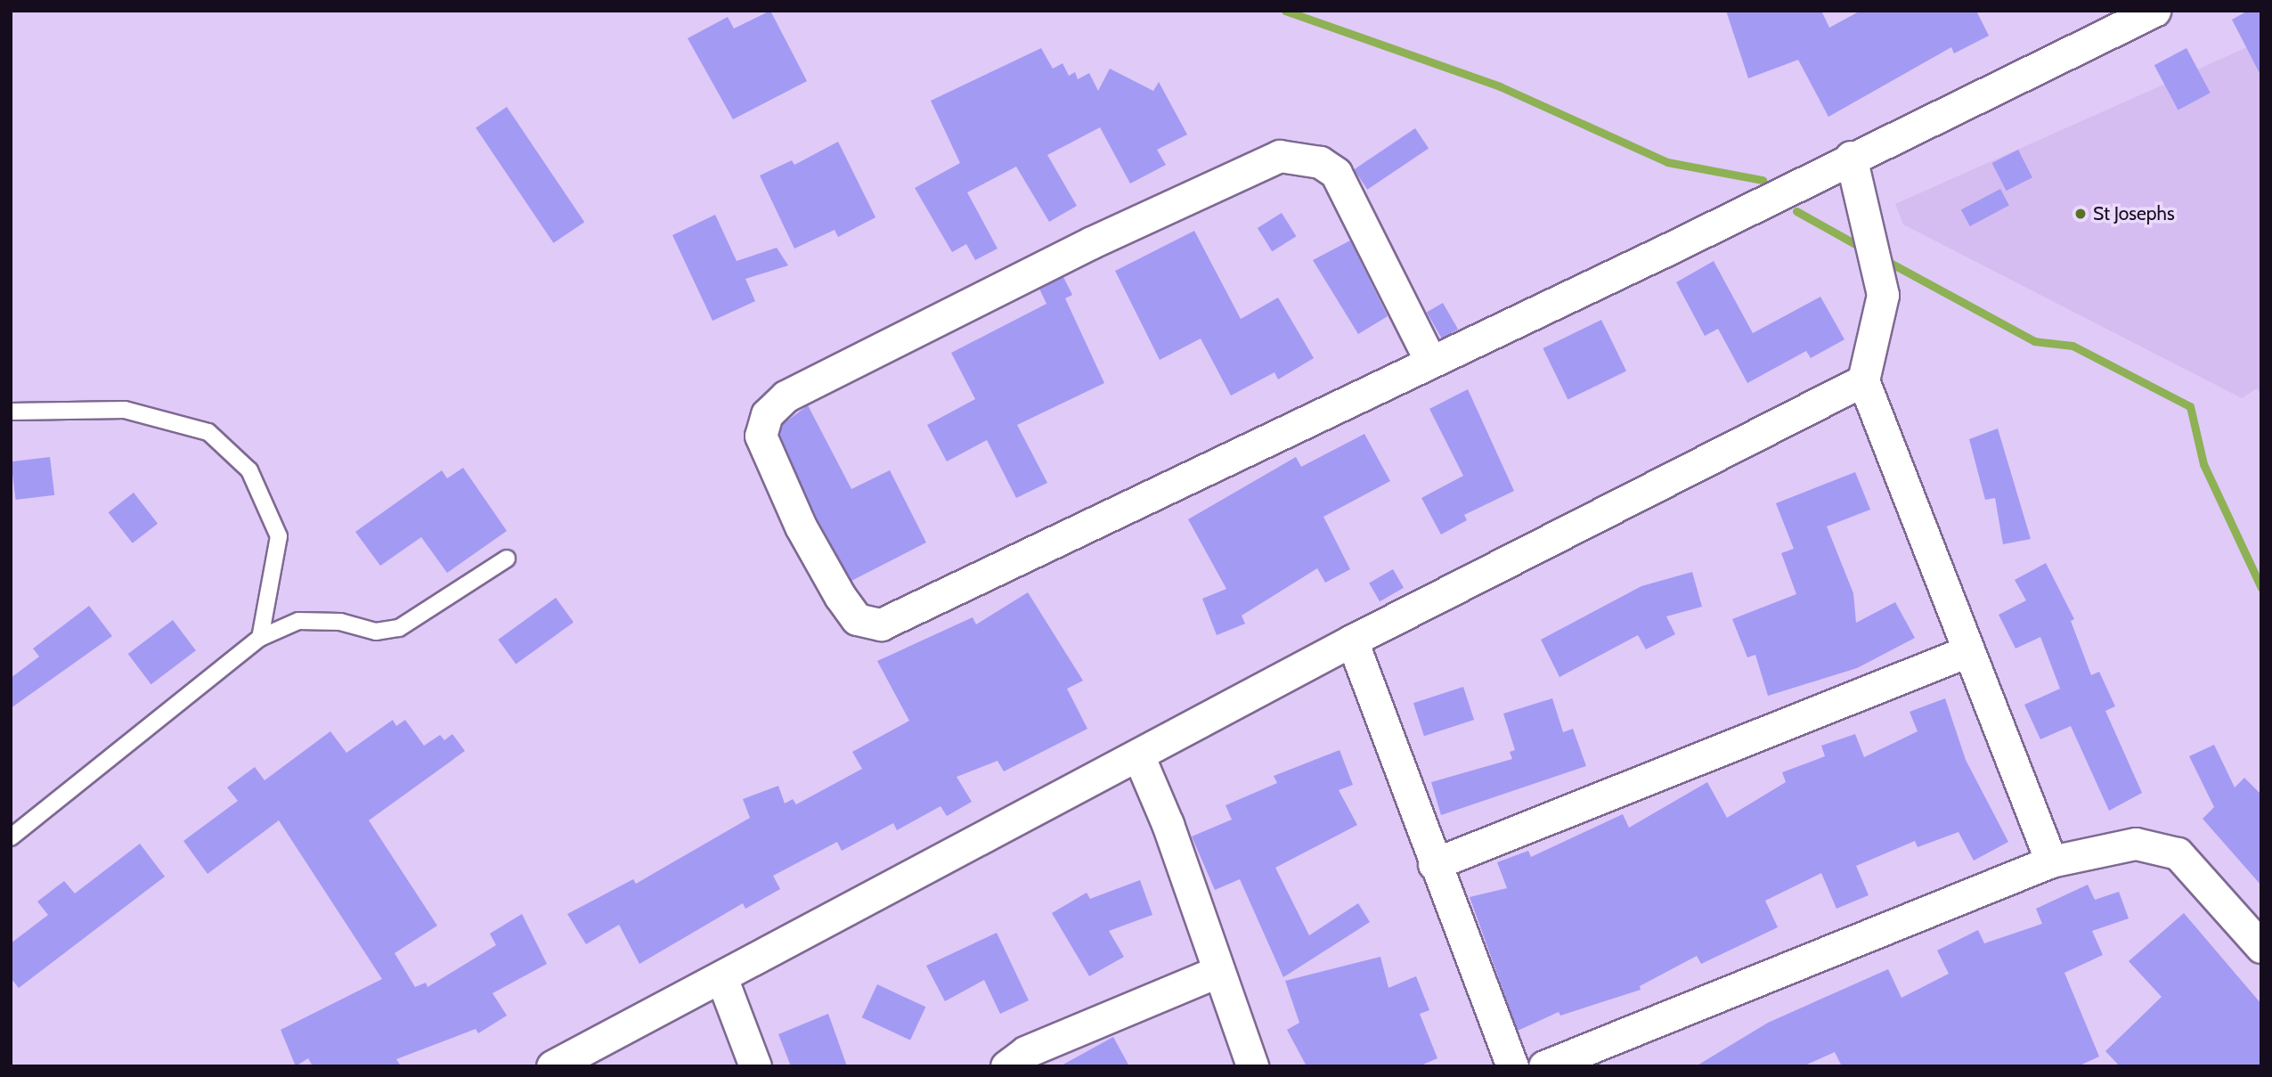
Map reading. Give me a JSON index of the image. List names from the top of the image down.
{
  "places": ["St Josephs"]
}
